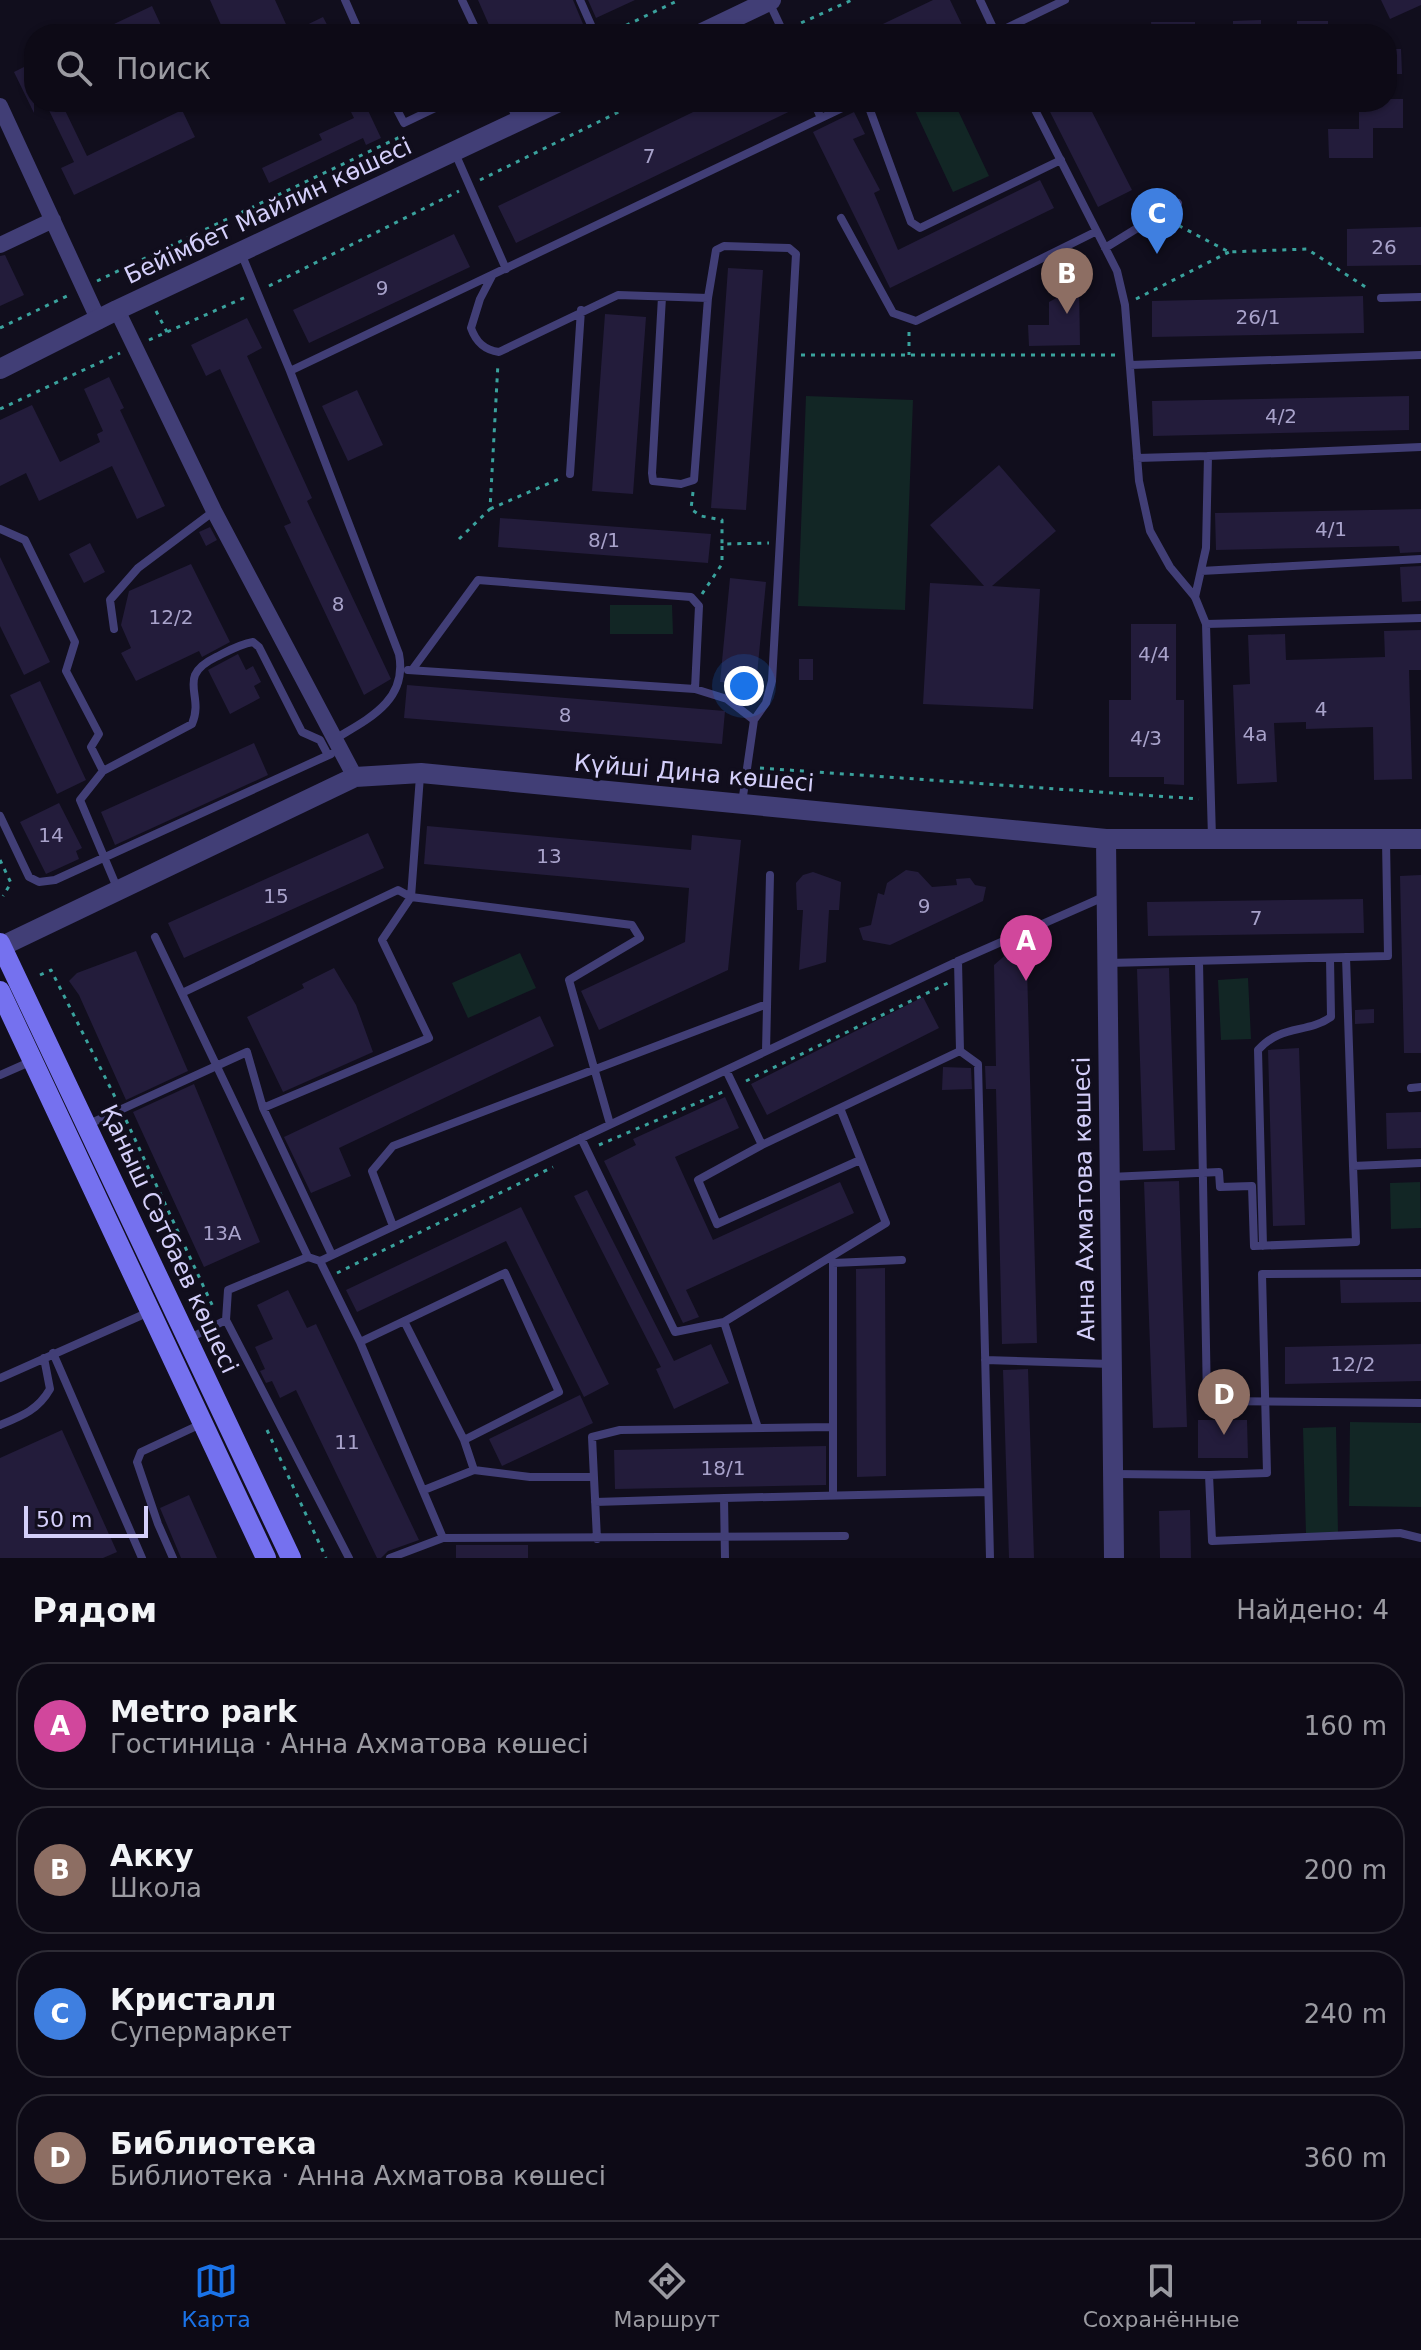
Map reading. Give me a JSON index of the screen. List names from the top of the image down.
{
  "streets": {
    "main road": ["Қаныш Сәтбаев көшесі"],
    "street": ["Бейімбет Майлин көшесі", "Күйші Дина көшесі", "Анна Ахматова көшесі"]
  },
  "crossings": [
    ["Күйші Дина көшесі", "Анна Ахматова көшесі"],
    ["Күйші Дина көшесі", "Қаныш Сәтбаев көшесі"]
  ],
  "house_numbers": [
    "7",
    "26",
    "9",
    "26/1",
    "4/2",
    "4/1",
    "8/1",
    "8",
    "12/2",
    "4/4",
    "4",
    "8",
    "4а",
    "4/3",
    "14",
    "13",
    "15",
    "9",
    "7",
    "13А",
    "12/2",
    "11",
    "18/1"
  ],
  "scale_bar": "50 m",
  "page": {
    "search": "Поиск",
    "pins": [
      "C",
      "B",
      "A",
      "D"
    ],
    "scale": "50 m",
    "heading": ["Рядом", "Найдено: 4"],
    "list": [
      {
        "mark": "A",
        "name": "Metro park",
        "note": "Гостиница · Анна Ахматова көшесі",
        "value": "160 m"
      },
      {
        "mark": "B",
        "name": "Акку",
        "note": "Школа",
        "value": "200 m"
      },
      {
        "mark": "C",
        "name": "Кристалл",
        "note": "Супермаркет",
        "value": "240 m"
      },
      {
        "mark": "D",
        "name": "Библиотека",
        "note": "Библиотека · Анна Ахматова көшесі",
        "value": "360 m"
      }
    ],
    "nav": ["Карта", "Маршрут", "Сохранённые"]
  }
}
